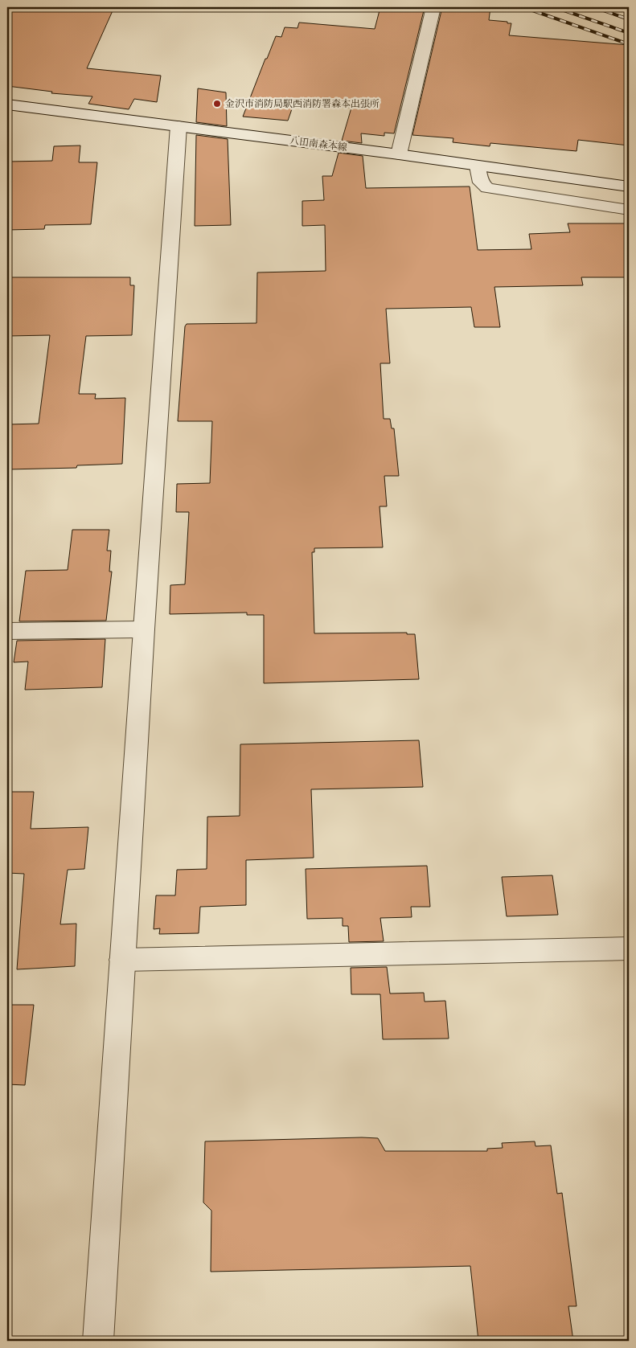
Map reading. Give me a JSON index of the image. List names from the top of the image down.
{
  "streets": {
    "street": ["八田南森本線"]
  },
  "places": ["金沢市消防局駅西消防署森本出張所"]
}
